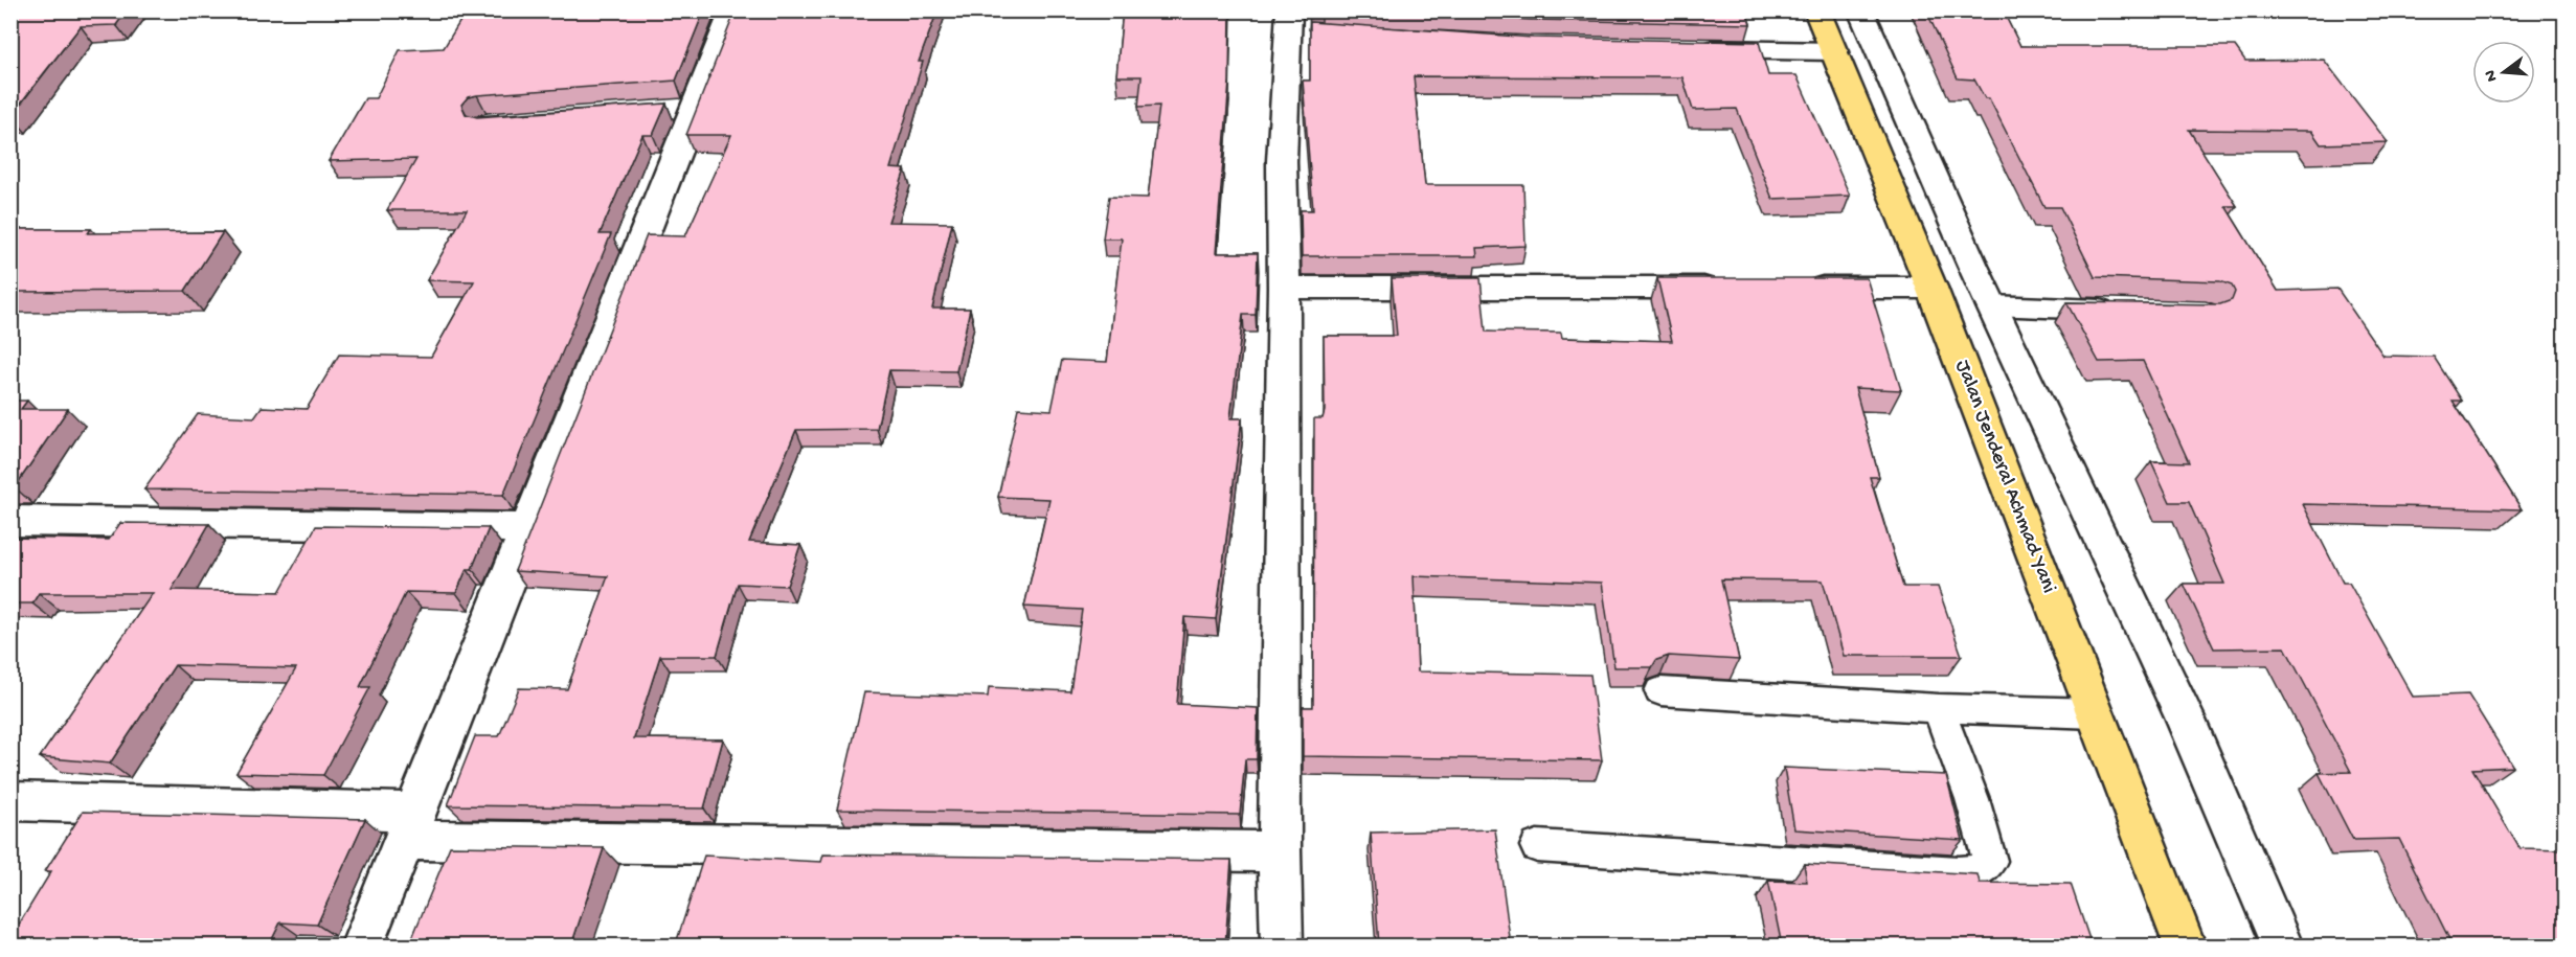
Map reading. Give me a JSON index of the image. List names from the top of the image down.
{
  "streets": {
    "main road": ["Jalan Jenderal Achmad Yani"]
  },
  "north": "left"
}
